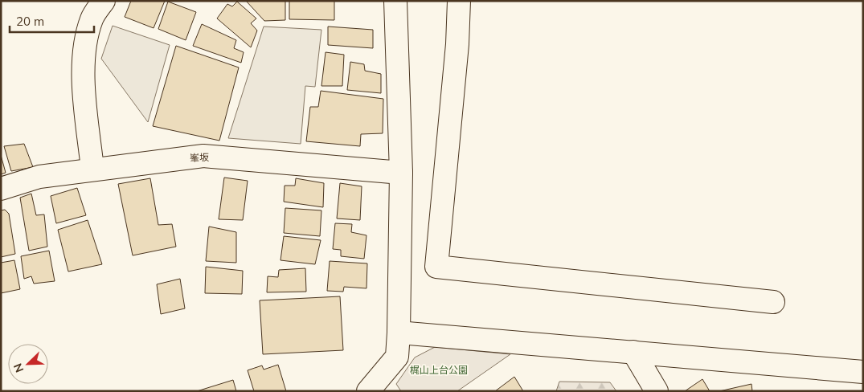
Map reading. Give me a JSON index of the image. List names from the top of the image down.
{
  "streets": {
    "street": ["峯坂"]
  },
  "parks": ["梶山上台公園"],
  "scale_bar": "20 m",
  "north": "bottom left"
}
